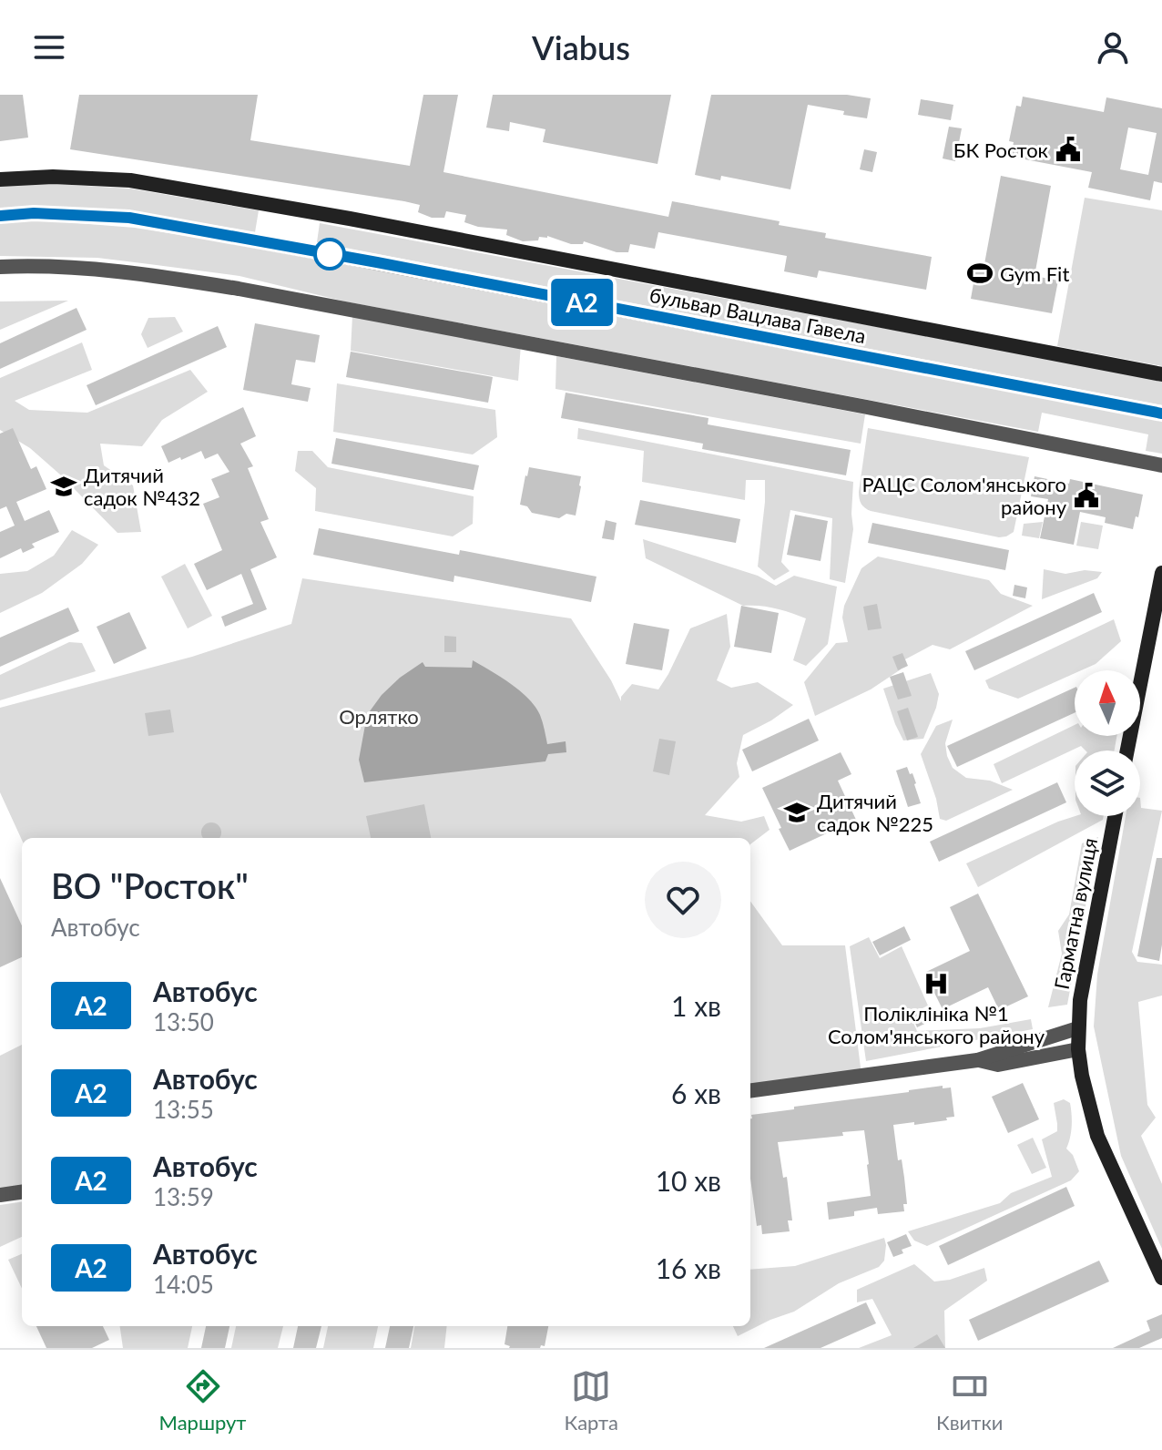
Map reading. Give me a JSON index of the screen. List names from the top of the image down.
{
  "streets": {
    "street": ["бульвар Вацлава Гавела", "Гарматна вулиця"]
  },
  "parks": ["Орлятко"],
  "places": {
    "public building": ["БК Росток", "РАЦС Солом'янського району"],
    "sports": ["Gym Fit"],
    "school or university": ["Дитячий садок №432", "Дитячий садок №225"],
    "hospital": ["Поліклініка №1 Солом'янського району"]
  },
  "lines": ["bus line А2"],
  "north": "top",
  "page": {
    "header": "Viabus",
    "on_map": "А2",
    "heading": ["ВО \"Росток\"", "Автобус"],
    "list": [
      {
        "mark": "А2",
        "name": "Автобус",
        "note": "13:50",
        "value": "1 хв"
      },
      {
        "mark": "А2",
        "name": "Автобус",
        "note": "13:55",
        "value": "6 хв"
      },
      {
        "mark": "А2",
        "name": "Автобус",
        "note": "13:59",
        "value": "10 хв"
      },
      {
        "mark": "А2",
        "name": "Автобус",
        "note": "14:05",
        "value": "16 хв"
      }
    ],
    "tabs": ["Маршрут", "Карта", "Квитки"]
  }
}
